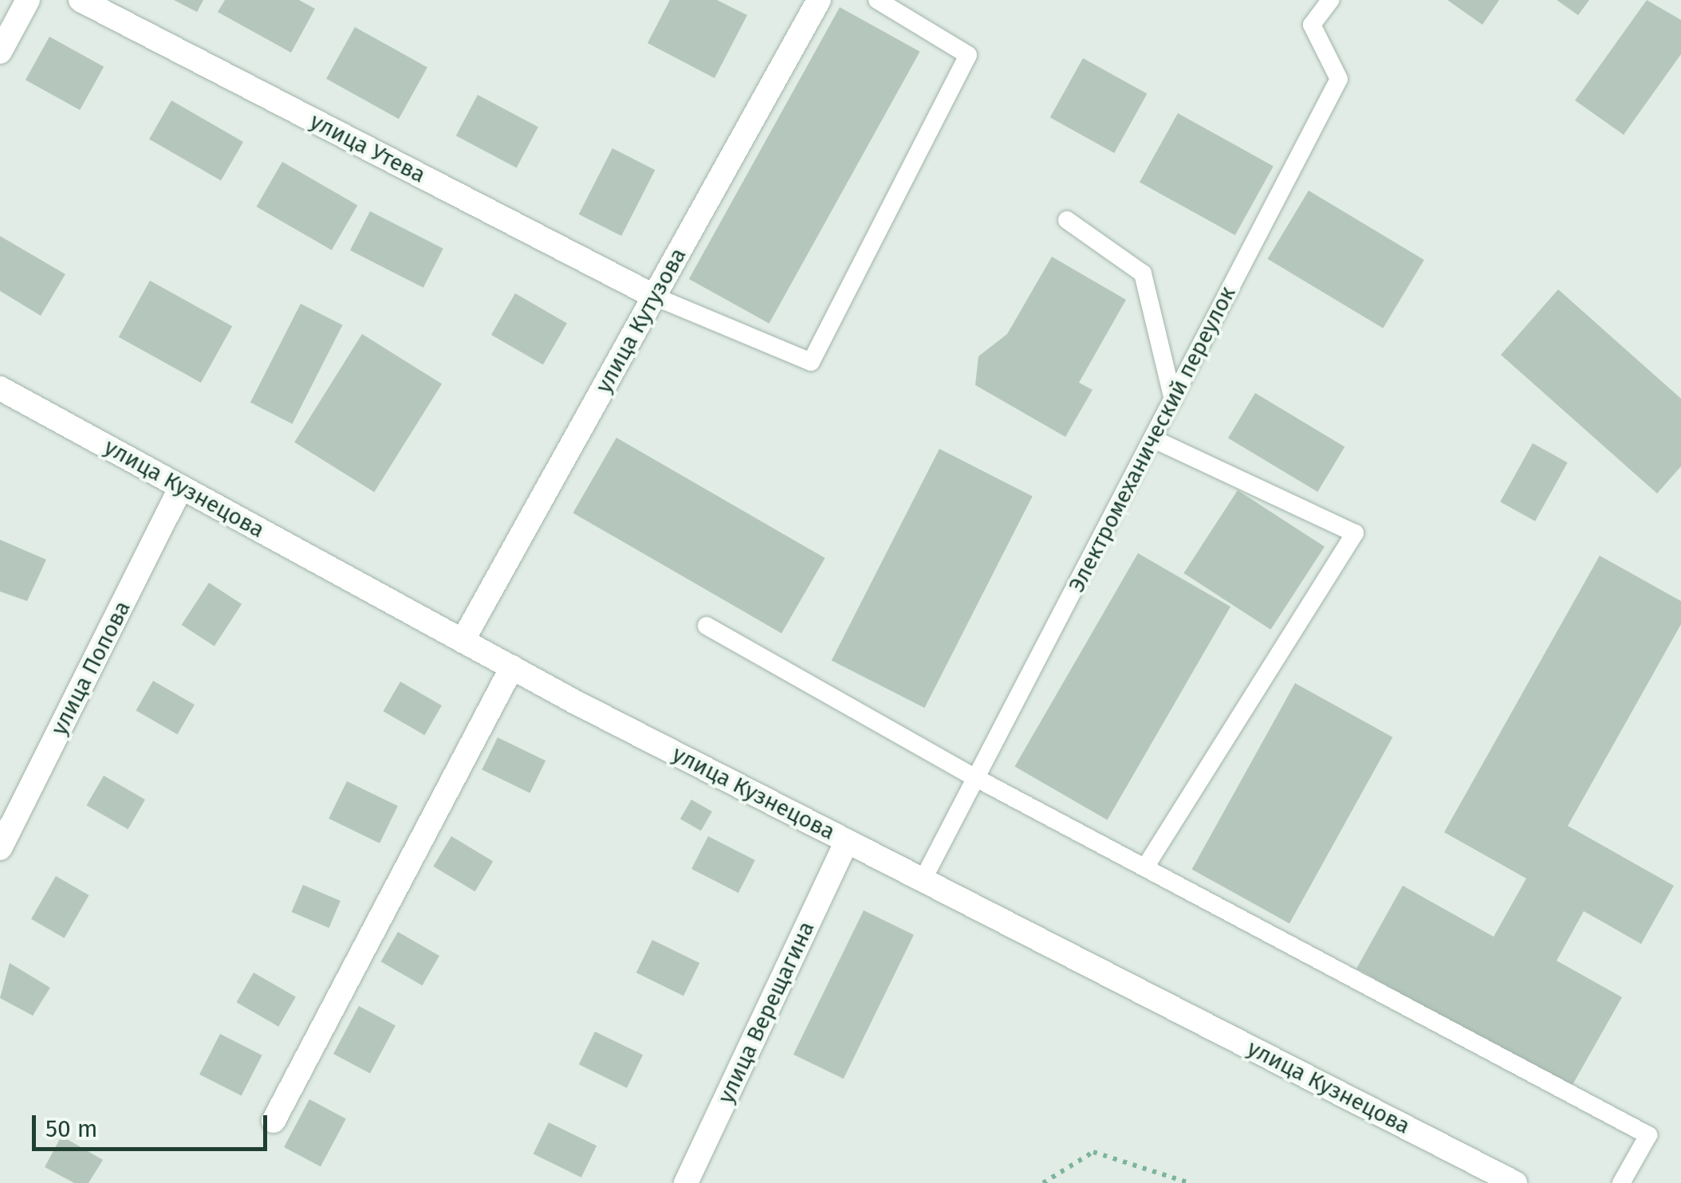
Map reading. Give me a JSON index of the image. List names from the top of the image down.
{
  "streets": {
    "street": [
      "улица Утева",
      "улица Кутузова",
      "улица Кузнецова",
      "улица Попова",
      "улица Верещагина"
    ],
    "lane": ["Электромеханический переулок"]
  },
  "crossings": [
    ["улица Утева", "улица Кутузова"],
    ["улица Кутузова", "улица Кузнецова"],
    ["Электромеханический переулок", "улица Кузнецова"],
    ["улица Кузнецова", "улица Попова"],
    ["улица Кузнецова", "улица Верещагина"]
  ],
  "scale_bar": "50 m"
}
